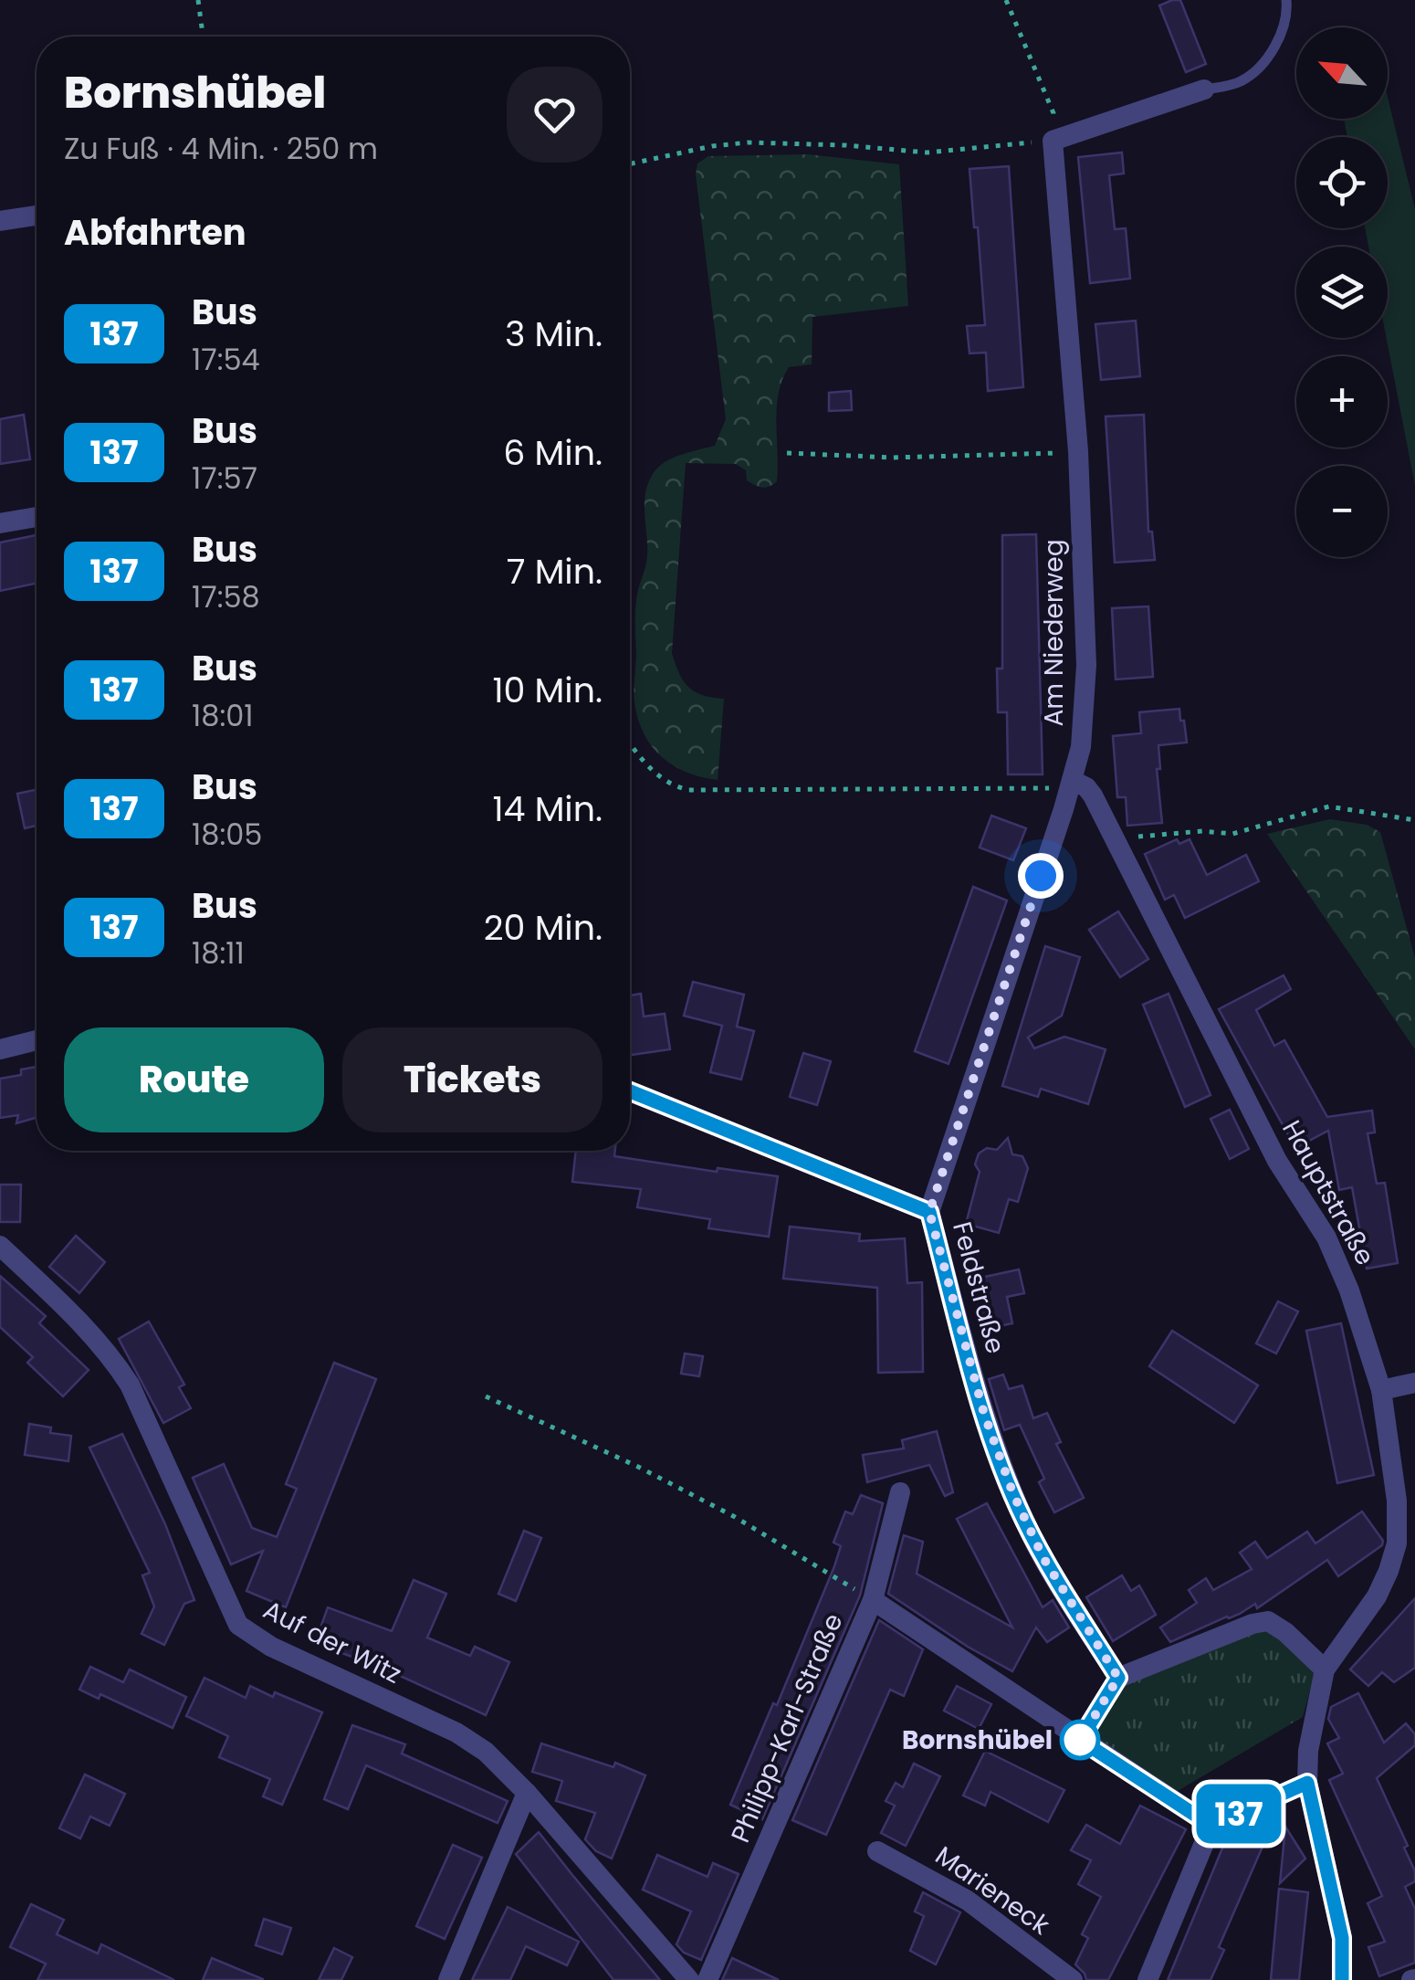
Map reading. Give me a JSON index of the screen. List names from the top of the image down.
{
  "streets": {
    "street": [
      "Am Niederweg",
      "Hauptstraße",
      "Feldstraße",
      "Auf der Witz",
      "Philipp-Karl-Straße",
      "Marieneck"
    ]
  },
  "crossings": [
    ["Am Niederweg", "Hauptstraße"],
    ["Am Niederweg", "Feldstraße"]
  ],
  "places": ["Bornshübel"],
  "lines": ["bus line 137"],
  "north": "top left",
  "page": {
    "on_map": "137",
    "map_buttons": ["+", "−"],
    "heading": [
      ["Bornshübel", "Zu Fuß · 4 Min. · 250 m"],
      "Abfahrten"
    ],
    "list": [
      {
        "mark": "137",
        "name": "Bus",
        "note": "17:54",
        "value": "3 Min."
      },
      {
        "mark": "137",
        "name": "Bus",
        "note": "17:57",
        "value": "6 Min."
      },
      {
        "mark": "137",
        "name": "Bus",
        "note": "17:58",
        "value": "7 Min."
      },
      {
        "mark": "137",
        "name": "Bus",
        "note": "18:01",
        "value": "10 Min."
      },
      {
        "mark": "137",
        "name": "Bus",
        "note": "18:05",
        "value": "14 Min."
      },
      {
        "mark": "137",
        "name": "Bus",
        "note": "18:11",
        "value": "20 Min."
      }
    ],
    "buttons": ["Route", "Tickets"]
  }
}
